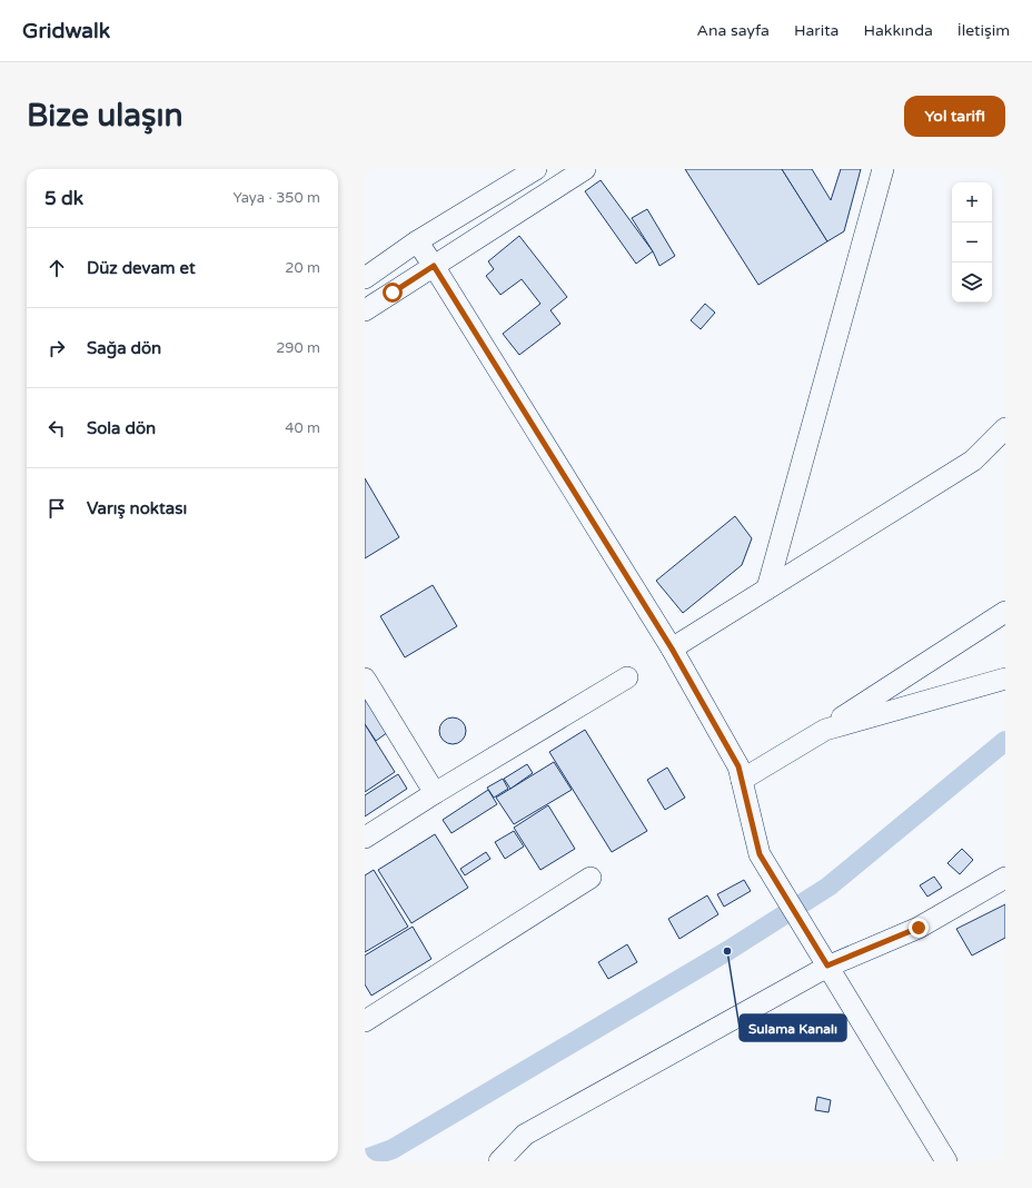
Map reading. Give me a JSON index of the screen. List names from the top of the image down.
{
  "places": ["Sulama Kanalı"],
  "page": {
    "header": "Gridwalk",
    "nav": [
      "Ana sayfa",
      "Harita",
      "Hakkında",
      "İletişim"
    ],
    "buttons": "Yol tarifi",
    "title": "Bize ulaşın",
    "heading": ["5 dk", "Yaya · 350 m"],
    "map_buttons": ["+", "−"],
    "list": [
      ["Düz devam et", "20 m"],
      ["Sağa dön", "290 m"],
      ["Sola dön", "40 m"],
      "Varış noktası"
    ]
  }
}
